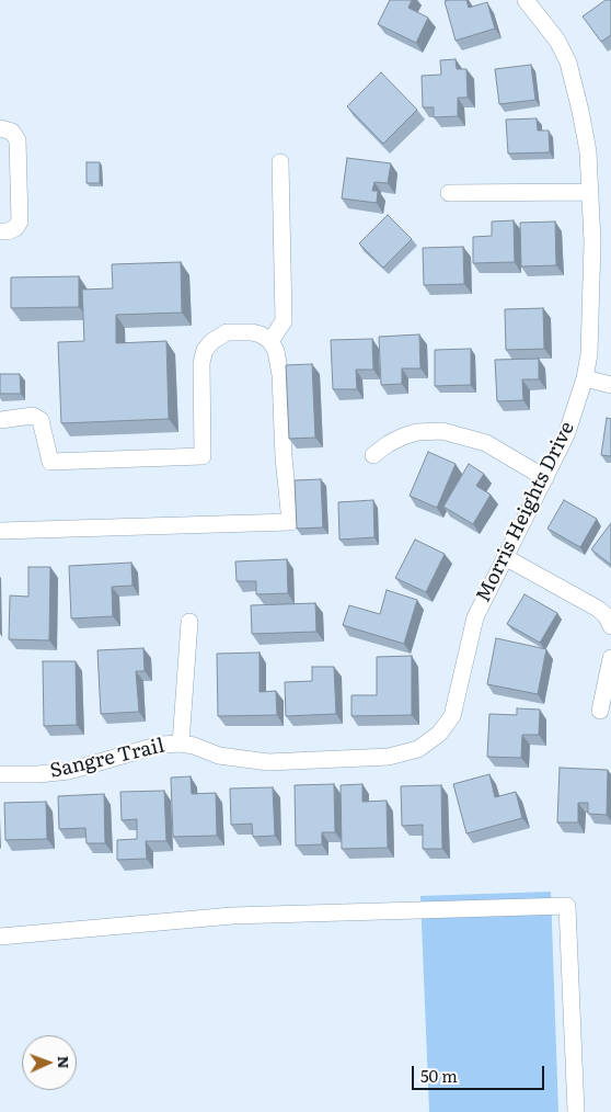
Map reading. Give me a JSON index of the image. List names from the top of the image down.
{
  "streets": {
    "street": ["Morris Heights Drive", "Sangre Trail"]
  },
  "crossings": [
    ["Morris Heights Drive", "Sangre Trail"]
  ],
  "scale_bar": "50 m",
  "north": "right"
}
